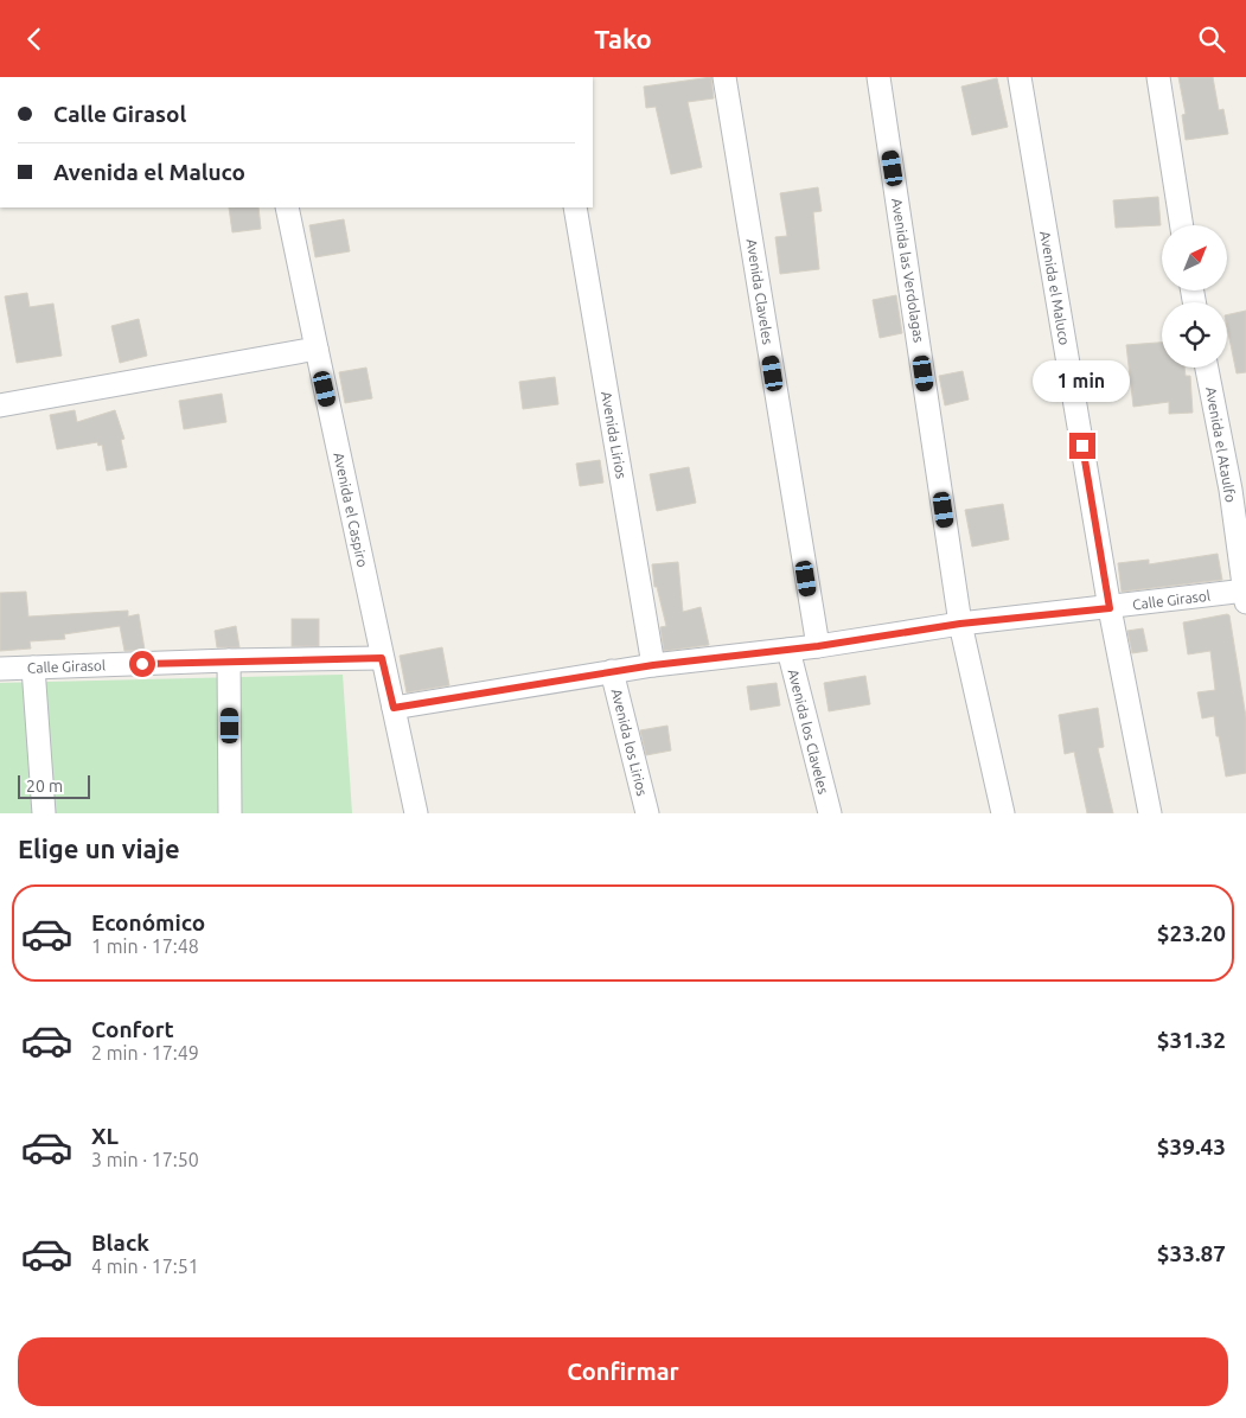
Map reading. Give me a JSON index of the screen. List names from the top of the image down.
{
  "streets": {
    "street": [
      "Avenida las Verdolagas",
      "Avenida el Maluco",
      "Avenida Claveles",
      "Avenida Lirios",
      "Avenida el Ataulfo",
      "Avenida el Caspiro",
      "Calle Girasol",
      "Avenida los Claveles",
      "Avenida los Lirios"
    ]
  },
  "crossings": [
    ["Avenida las Verdolagas", "Calle Girasol"],
    ["Avenida el Maluco", "Calle Girasol"],
    ["Avenida Claveles", "Calle Girasol"],
    ["Avenida Lirios", "Calle Girasol"],
    ["Avenida el Ataulfo", "Calle Girasol"],
    ["Avenida el Caspiro", "Calle Girasol"],
    ["Calle Girasol", "Avenida los Claveles"],
    ["Calle Girasol", "Avenida los Lirios"]
  ],
  "scale_bar": "20 m",
  "north": "top right",
  "page": {
    "header": "Tako",
    "banner": ["Calle Girasol", "Avenida el Maluco"],
    "bubble": "1 min",
    "scale": "20 m",
    "heading": "Elige un viaje",
    "list": [
      {
        "name": "Económico",
        "note": "1 min · 17:48",
        "value": "$23.20"
      },
      {
        "name": "Confort",
        "note": "2 min · 17:49",
        "value": "$31.32"
      },
      {
        "name": "XL",
        "note": "3 min · 17:50",
        "value": "$39.43"
      },
      {
        "name": "Black",
        "note": "4 min · 17:51",
        "value": "$33.87"
      }
    ],
    "buttons": "Confirmar"
  }
}
